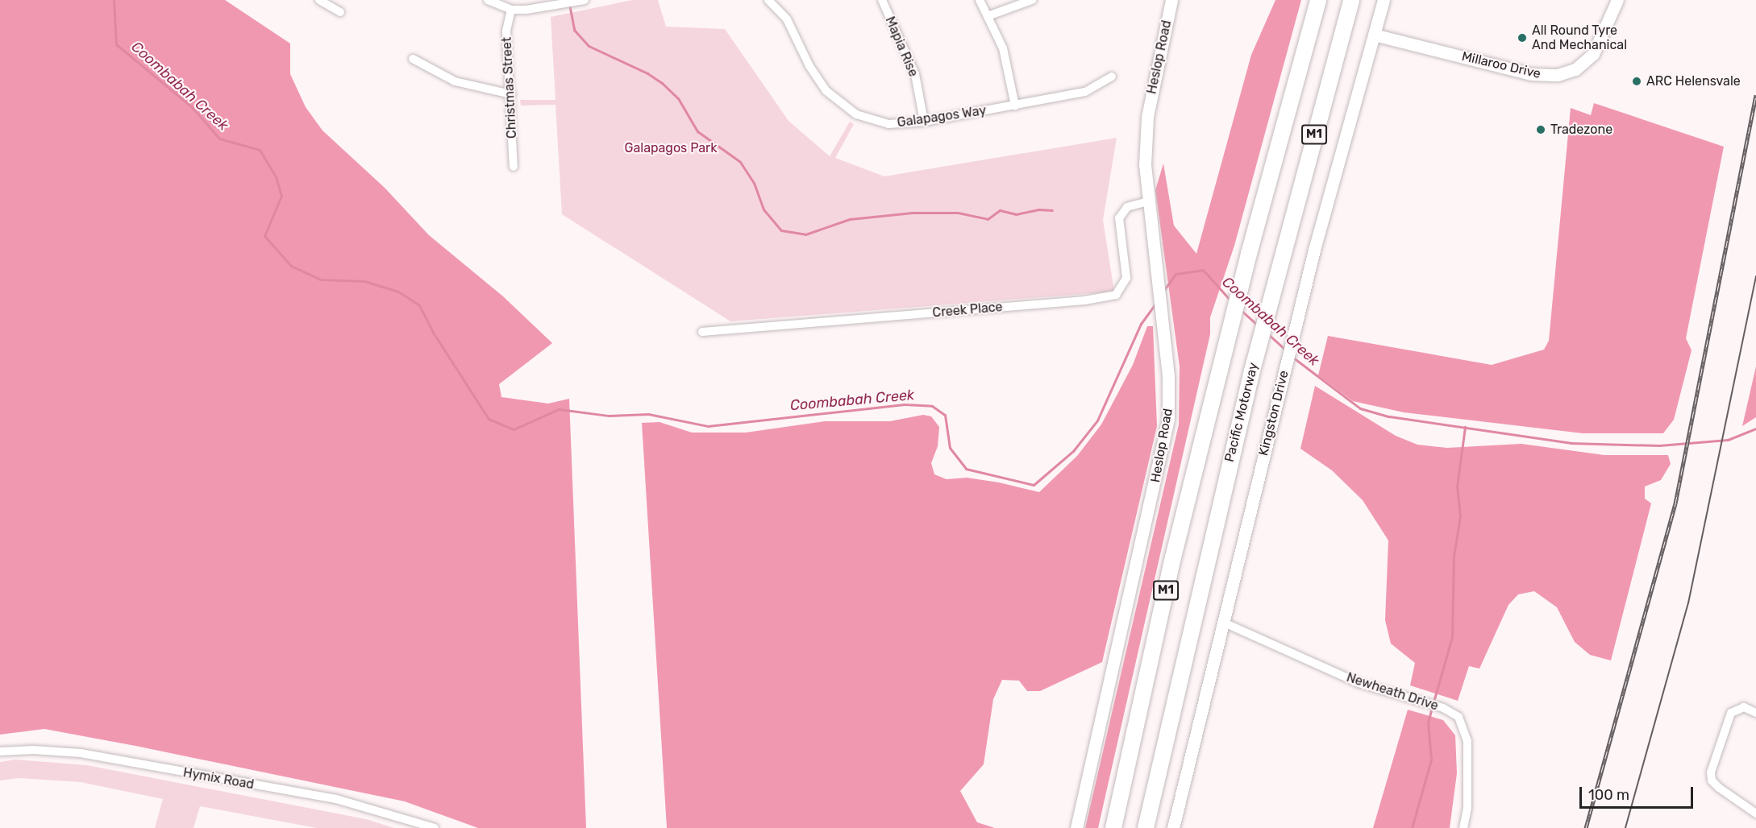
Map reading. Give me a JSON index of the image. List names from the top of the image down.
{
  "streets": {
    "highway": ["M1", "Pacific Motorway"],
    "street": [
      "Mapia Rise",
      "Heslop Road",
      "Millaroo Drive",
      "Christmas Street",
      "Galapagos Way",
      "Creek Place",
      "Kingston Drive",
      "Newheath Drive",
      "Hymix Road"
    ]
  },
  "crossings": [
    ["Mapia Rise", "Galapagos Way"],
    ["Heslop Road", "Creek Place"],
    ["Millaroo Drive", "Kingston Drive"],
    ["Kingston Drive", "Newheath Drive"]
  ],
  "water": ["Coombabah Creek"],
  "parks": ["Galapagos Park"],
  "places": ["All Round Tyre And Mechanical", "ARC Helensvale", "Tradezone"],
  "scale_bar": "100 m"
}
